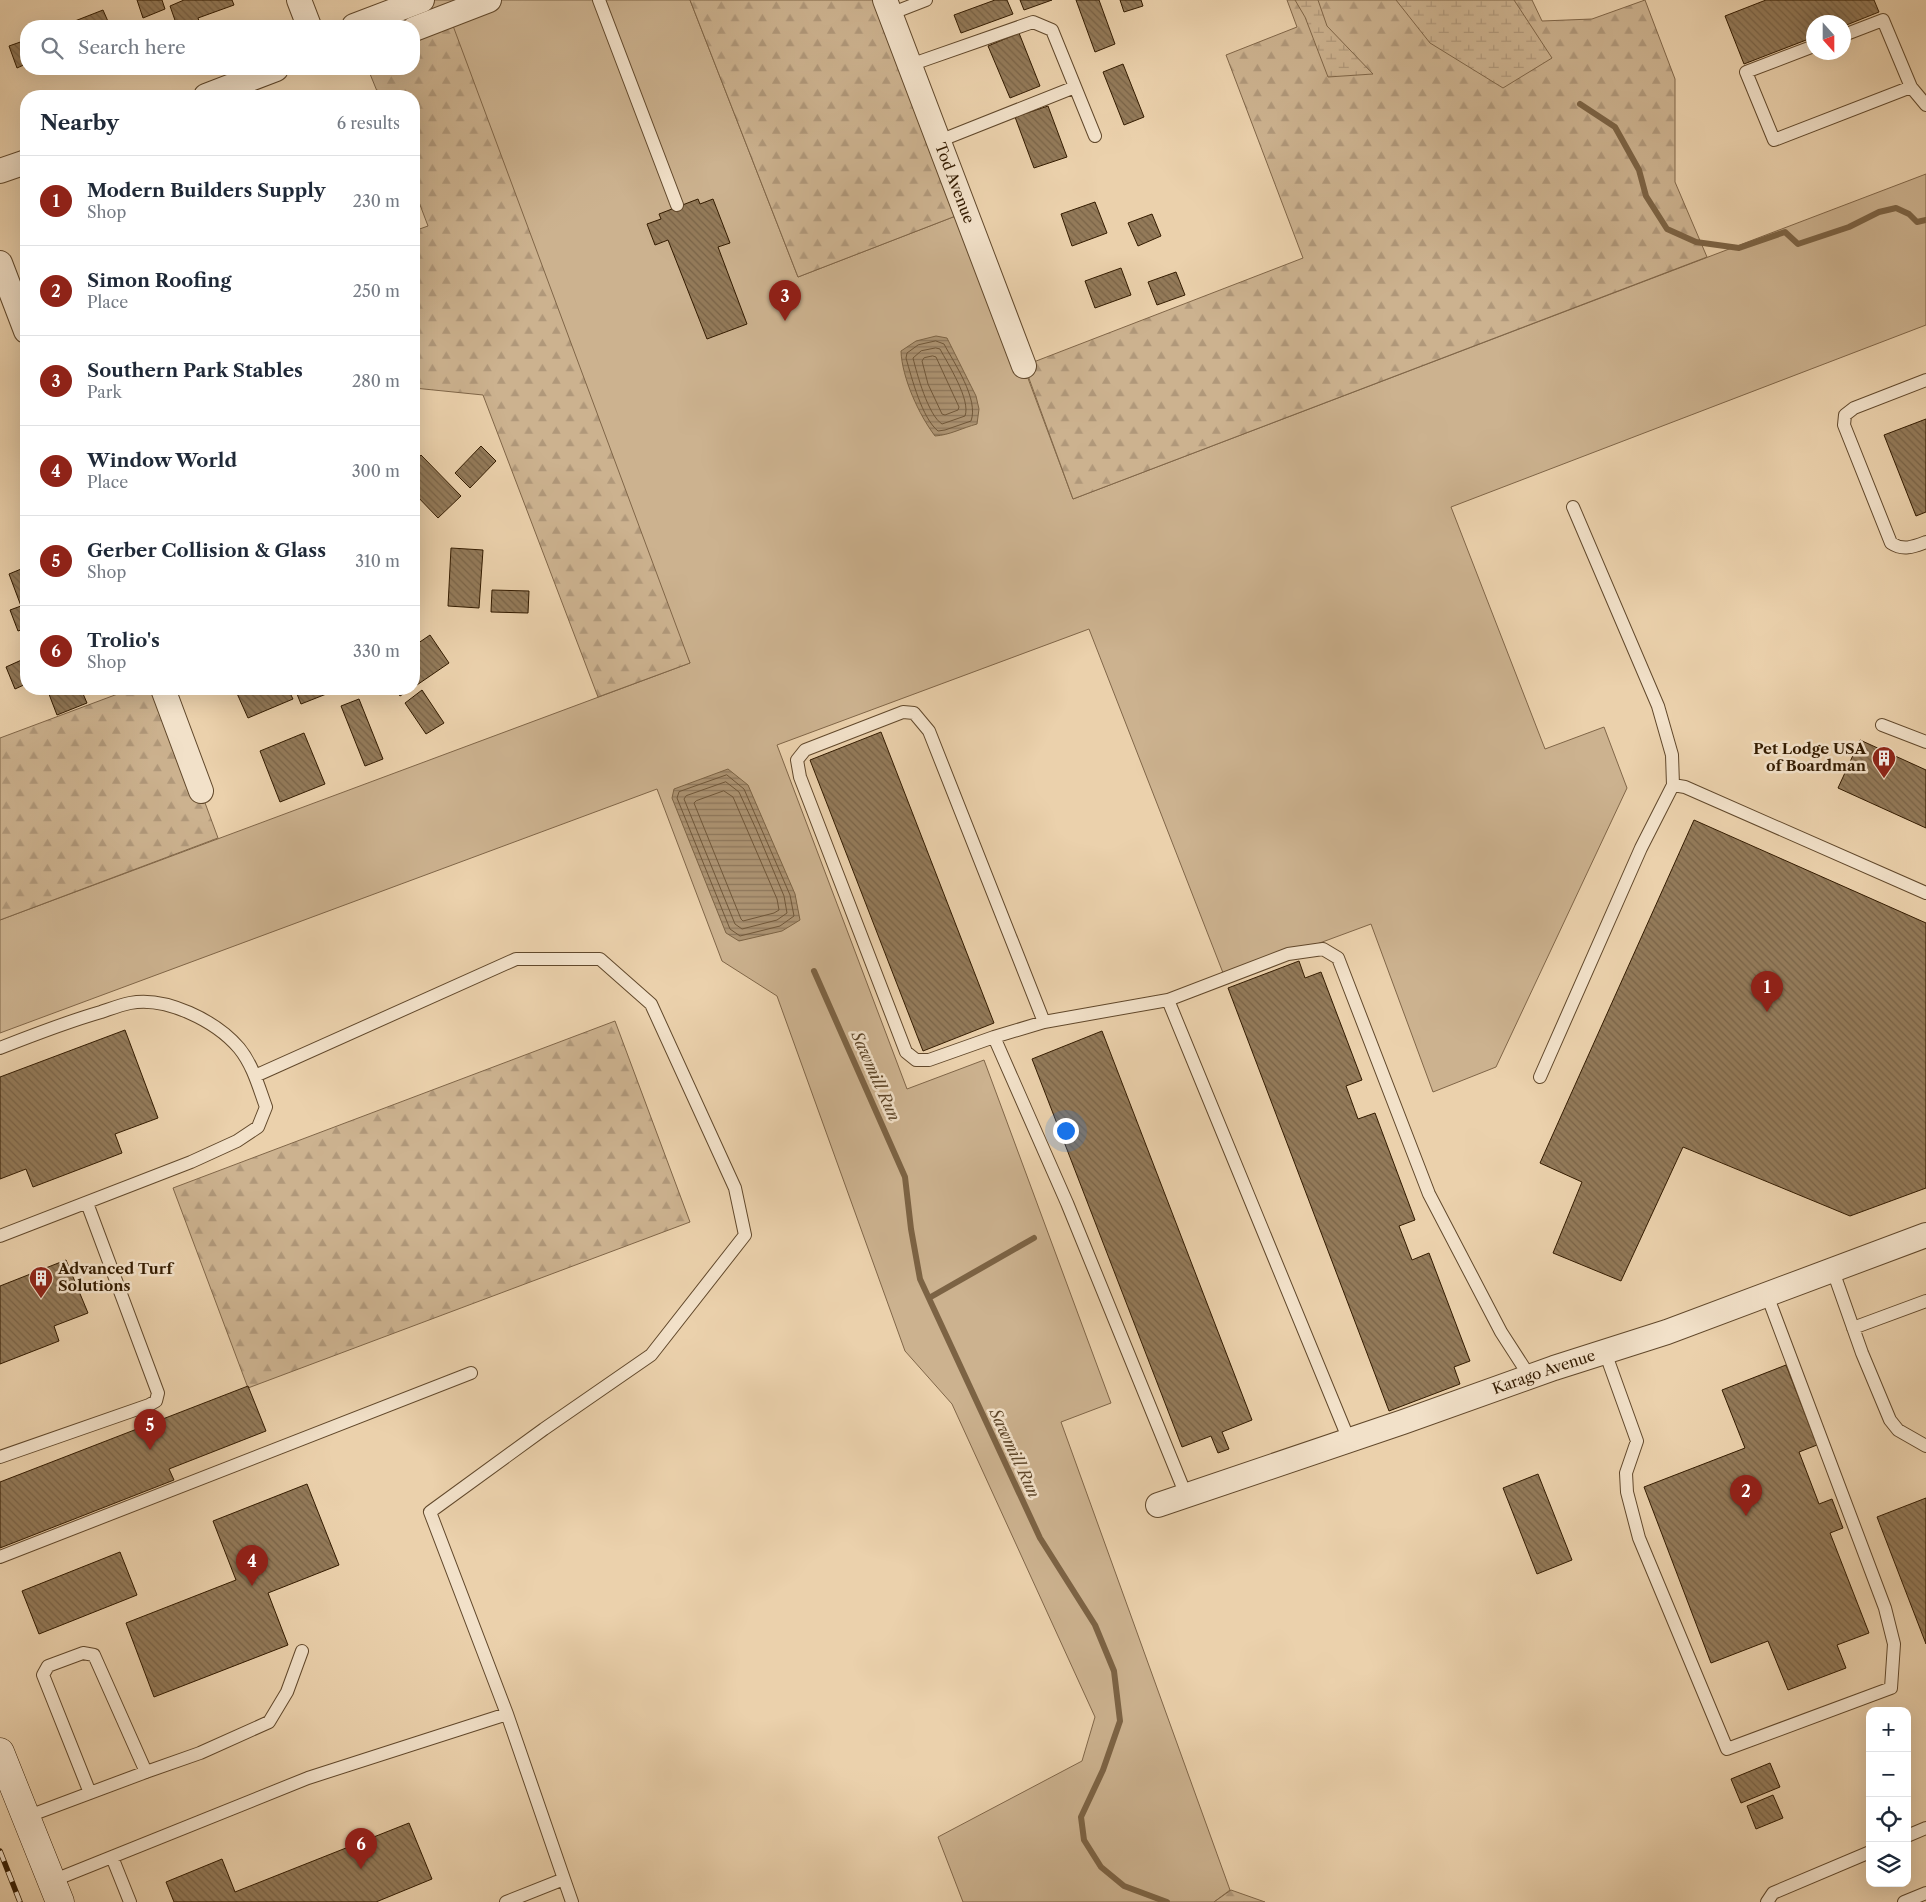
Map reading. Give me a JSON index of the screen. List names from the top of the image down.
{
  "streets": {
    "street": ["Tod Avenue", "Karago Avenue"]
  },
  "water": ["Sawmill Run"],
  "places": {
    "building": ["Pet Lodge USA of Boardman", "Advanced Turf Solutions"]
  },
  "north": "bottom",
  "page": {
    "search": "Search here",
    "heading": ["Nearby", "6 results"],
    "list": [
      {
        "mark": "1",
        "name": "Modern Builders Supply",
        "note": "Shop",
        "value": "230 m"
      },
      {
        "mark": "2",
        "name": "Simon Roofing",
        "note": "Place",
        "value": "250 m"
      },
      {
        "mark": "3",
        "name": "Southern Park Stables",
        "note": "Park",
        "value": "280 m"
      },
      {
        "mark": "4",
        "name": "Window World",
        "note": "Place",
        "value": "300 m"
      },
      {
        "mark": "5",
        "name": "Gerber Collision & Glass",
        "note": "Shop",
        "value": "310 m"
      },
      {
        "mark": "6",
        "name": "Trolio's",
        "note": "Shop",
        "value": "330 m"
      }
    ],
    "pins": [
      "3",
      "1",
      "5",
      "2",
      "4",
      "6"
    ],
    "map_buttons": ["+", "−"]
  }
}
